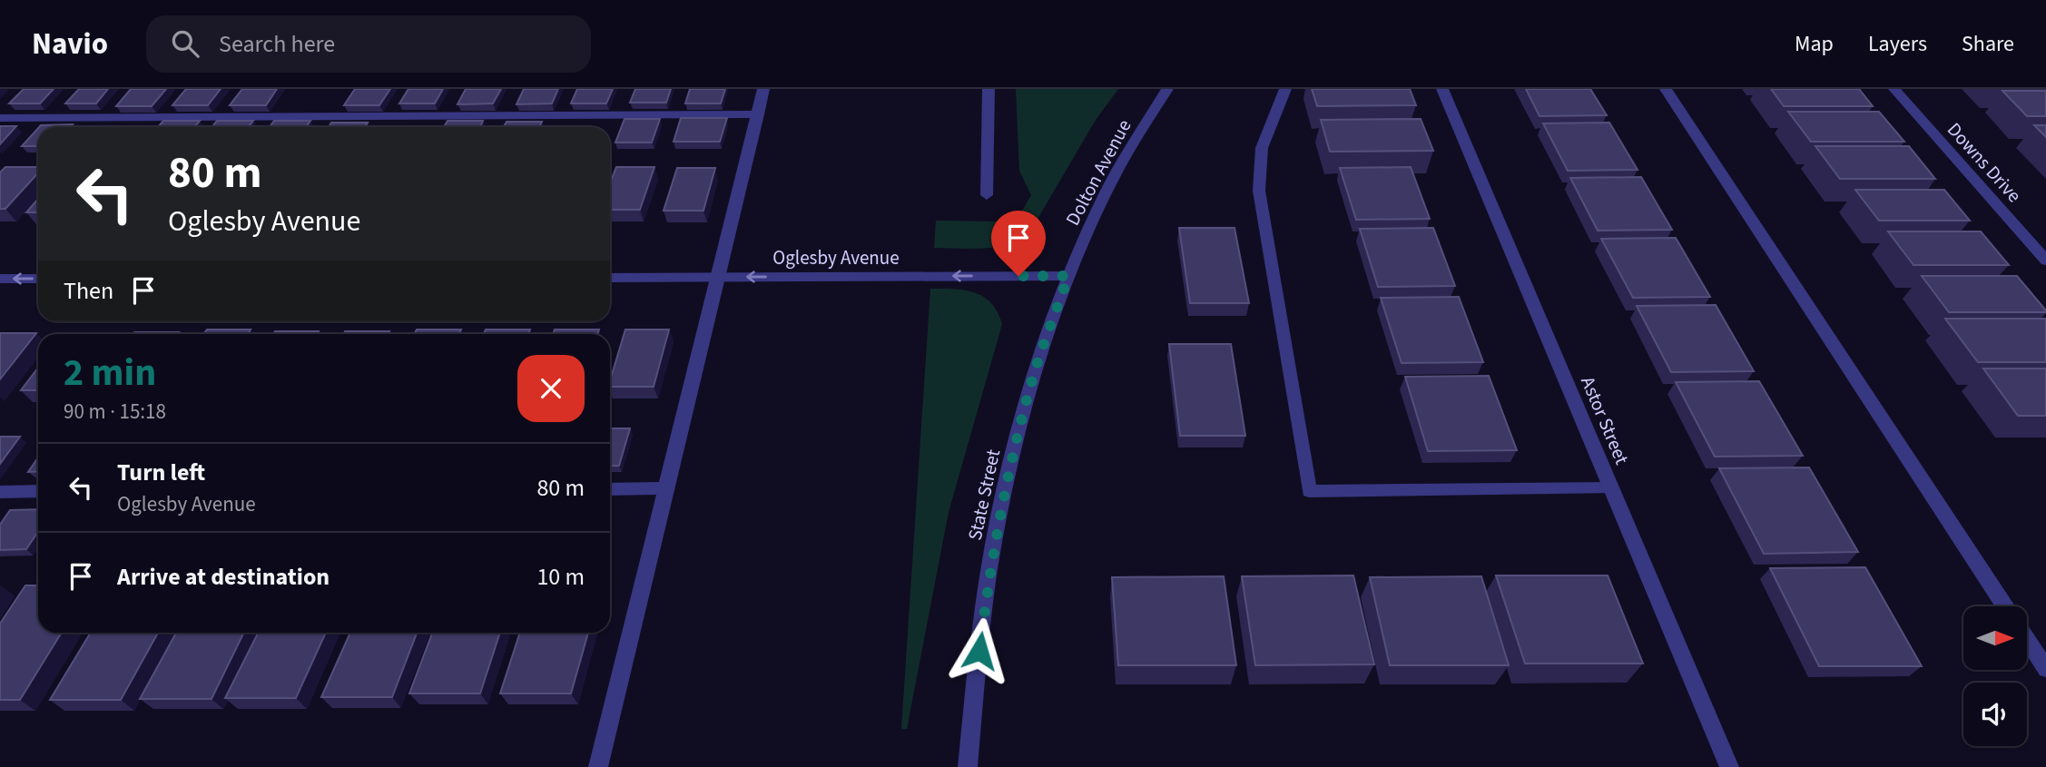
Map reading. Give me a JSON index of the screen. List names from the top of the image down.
{
  "streets": {
    "street": [
      "Downs Drive",
      "Dolton Avenue",
      "Oglesby Avenue",
      "Astor Street",
      "State Street"
    ]
  },
  "crossings": [
    ["Dolton Avenue", "Oglesby Avenue"],
    ["Dolton Avenue", "State Street"],
    ["Oglesby Avenue", "State Street"]
  ],
  "one_way": ["Oglesby Avenue"],
  "north": "right",
  "page": {
    "header": "Navio",
    "search": "Search here",
    "nav": ["Map", "Layers", "Share"],
    "turn": ["80 m", "Oglesby Avenue"],
    "then": "Then",
    "heading": ["2 min", "90 m · 15:18"],
    "list": [
      {
        "name": "Turn left",
        "note": "Oglesby Avenue",
        "value": "80 m"
      },
      {
        "name": "Arrive at destination",
        "value": "10 m"
      }
    ]
  }
}
